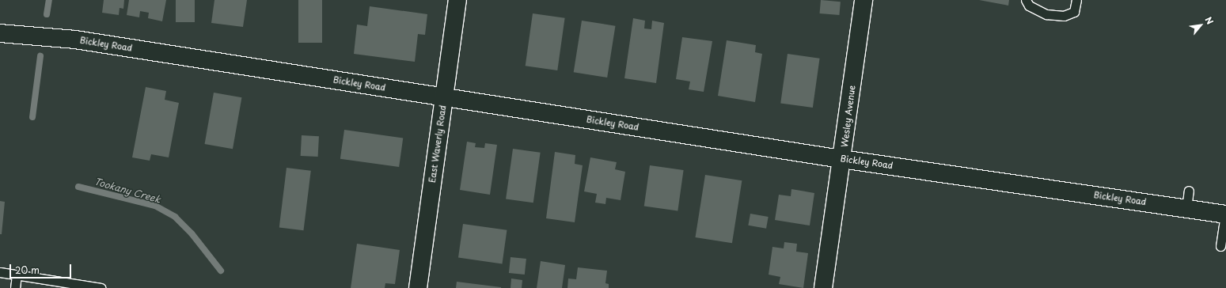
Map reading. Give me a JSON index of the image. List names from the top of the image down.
{
  "streets": {
    "street": ["Bickley Road", "Wesley Avenue", "East Waverly Road"]
  },
  "crossings": [
    ["Bickley Road", "Wesley Avenue"],
    ["Bickley Road", "East Waverly Road"]
  ],
  "water": ["Tookany Creek"],
  "scale_bar": "20 m",
  "north": "top right"
}
